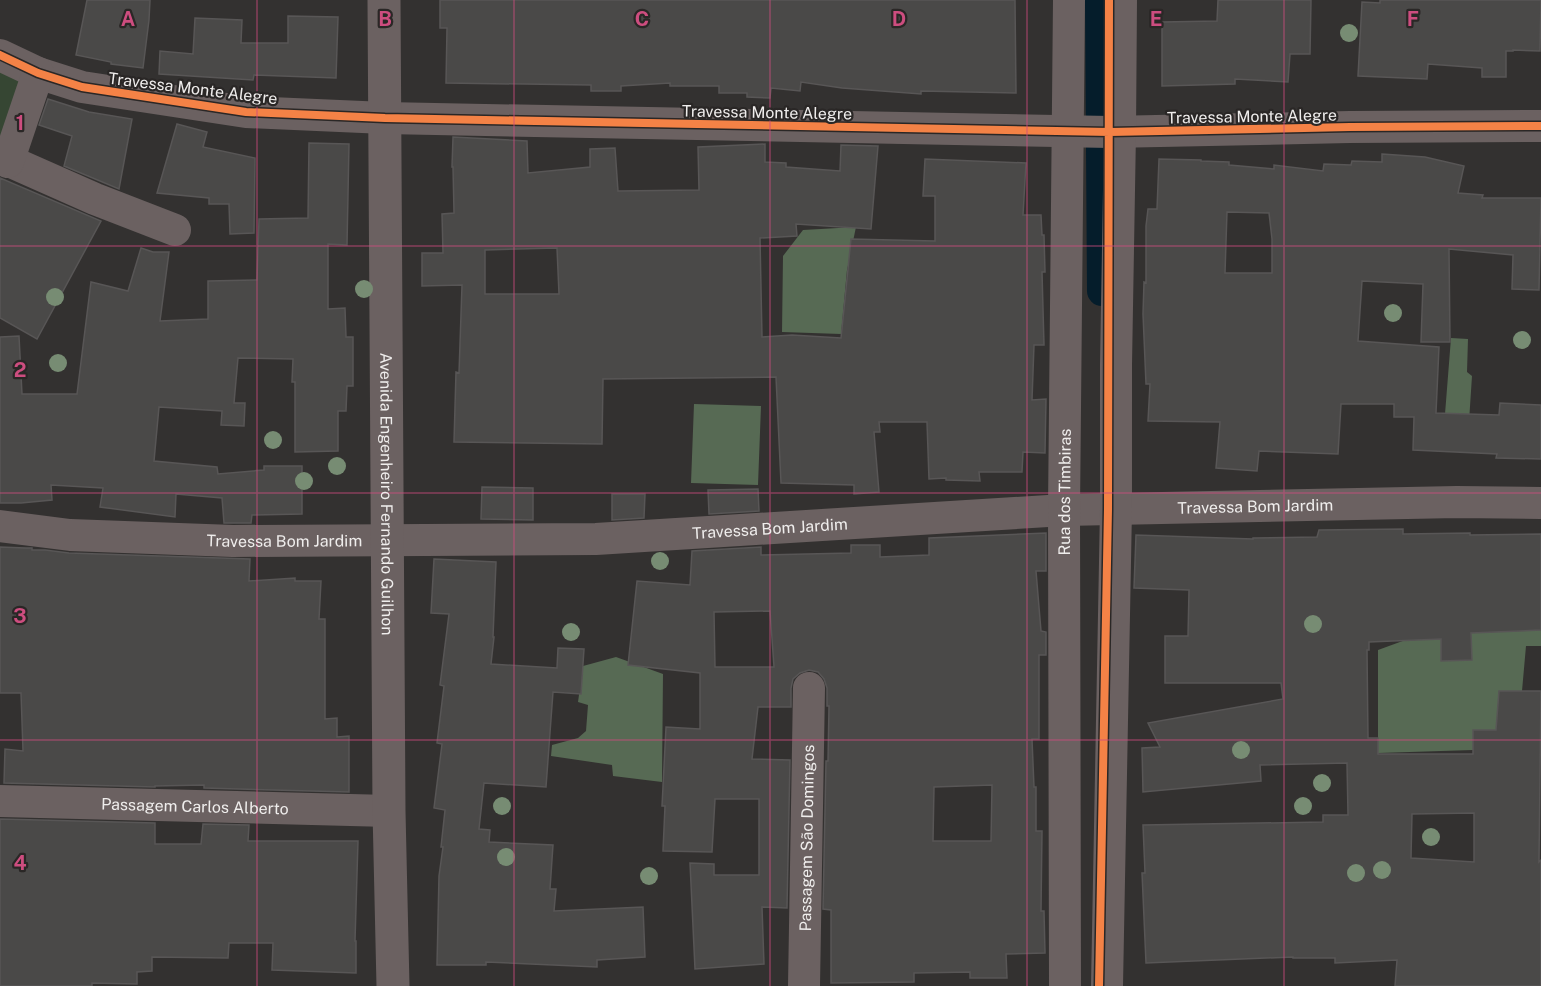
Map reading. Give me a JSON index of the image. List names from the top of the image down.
{
  "streets": {
    "street": [
      "Travessa Monte Alegre",
      "Avenida Engenheiro Fernando Guilhon",
      "Rua dos Timbiras",
      "Travessa Bom Jardim",
      "Passagem Carlos Alberto",
      "Passagem São Domingos"
    ]
  },
  "crossings": [
    ["Travessa Monte Alegre", "Avenida Engenheiro Fernando Guilhon"],
    ["Travessa Monte Alegre", "Rua dos Timbiras"],
    ["Avenida Engenheiro Fernando Guilhon", "Travessa Bom Jardim"],
    ["Avenida Engenheiro Fernando Guilhon", "Passagem Carlos Alberto"],
    ["Rua dos Timbiras", "Travessa Bom Jardim"]
  ],
  "grid": {
    "columns": [
      "A",
      "B",
      "C",
      "D",
      "E",
      "F"
    ],
    "rows": [
      "1",
      "2",
      "3",
      "4"
    ]
  }
}
